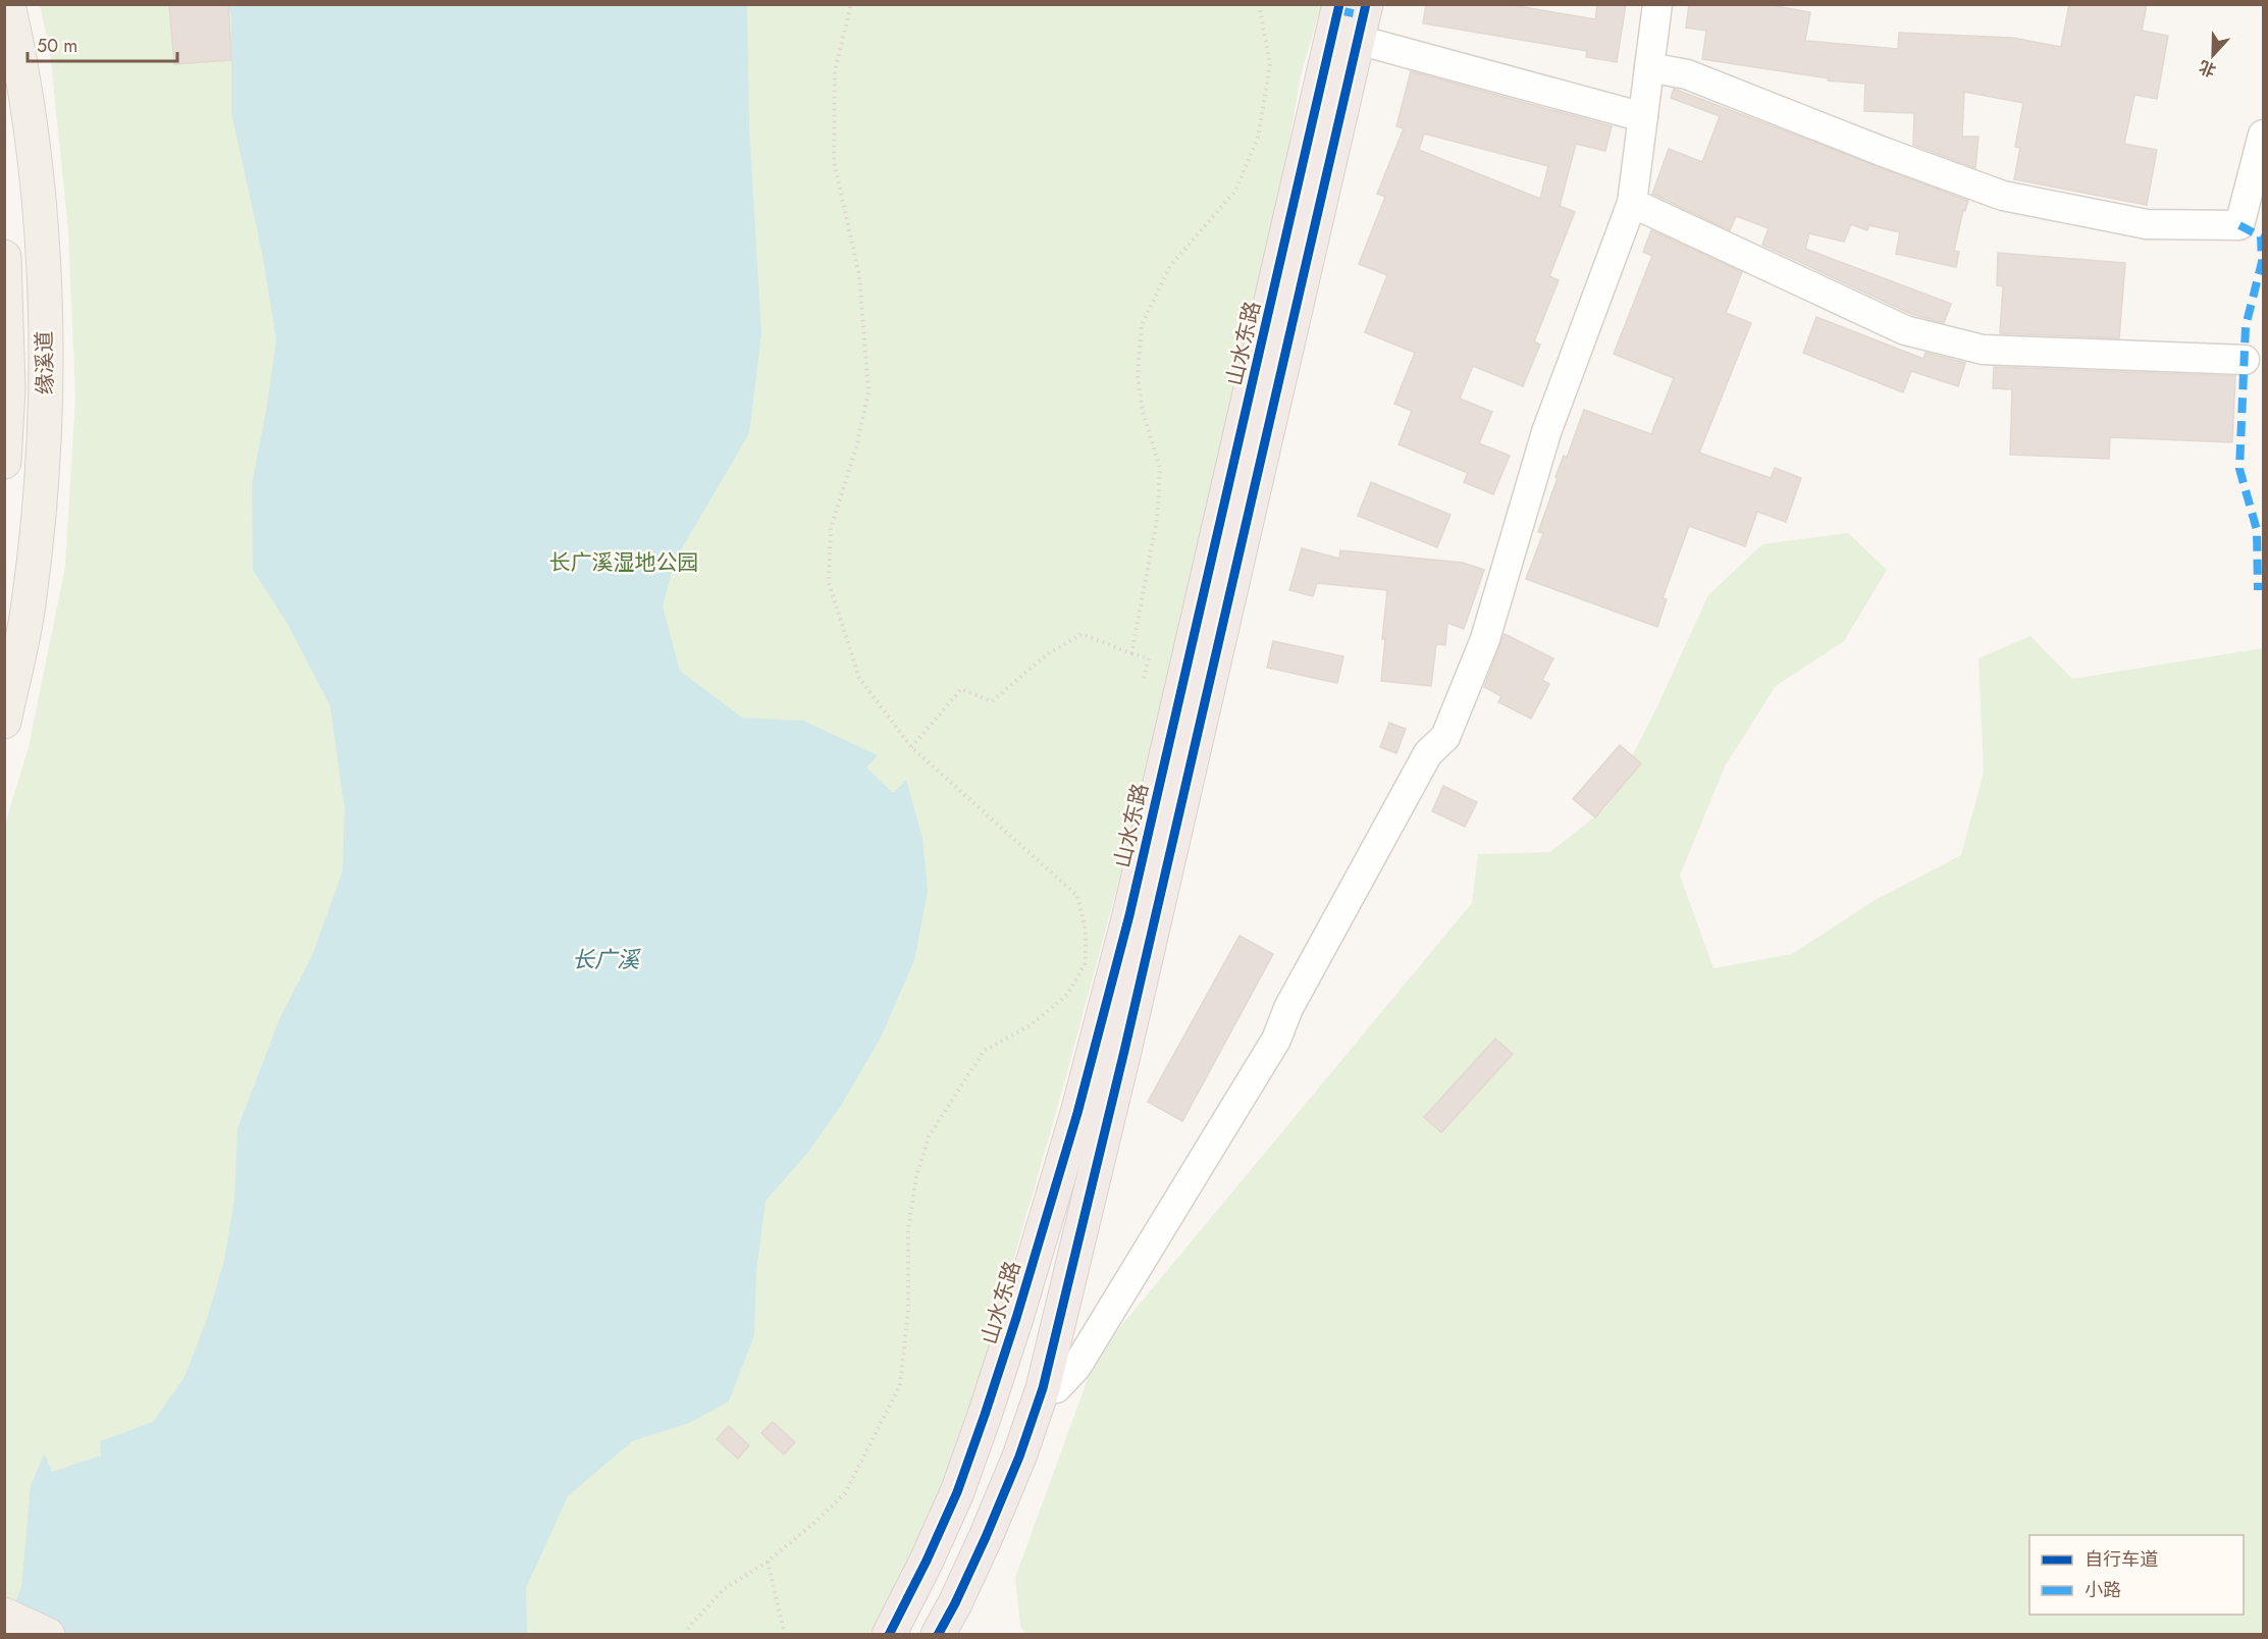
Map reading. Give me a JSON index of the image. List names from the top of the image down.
{
  "streets": {
    "highway": ["山水东路"],
    "main road": ["缘溪道"]
  },
  "water": ["长广溪"],
  "parks": ["长广溪湿地公园"],
  "legend": ["自行车道", "小路"],
  "scale_bar": "50 m",
  "north": "bottom"
}
